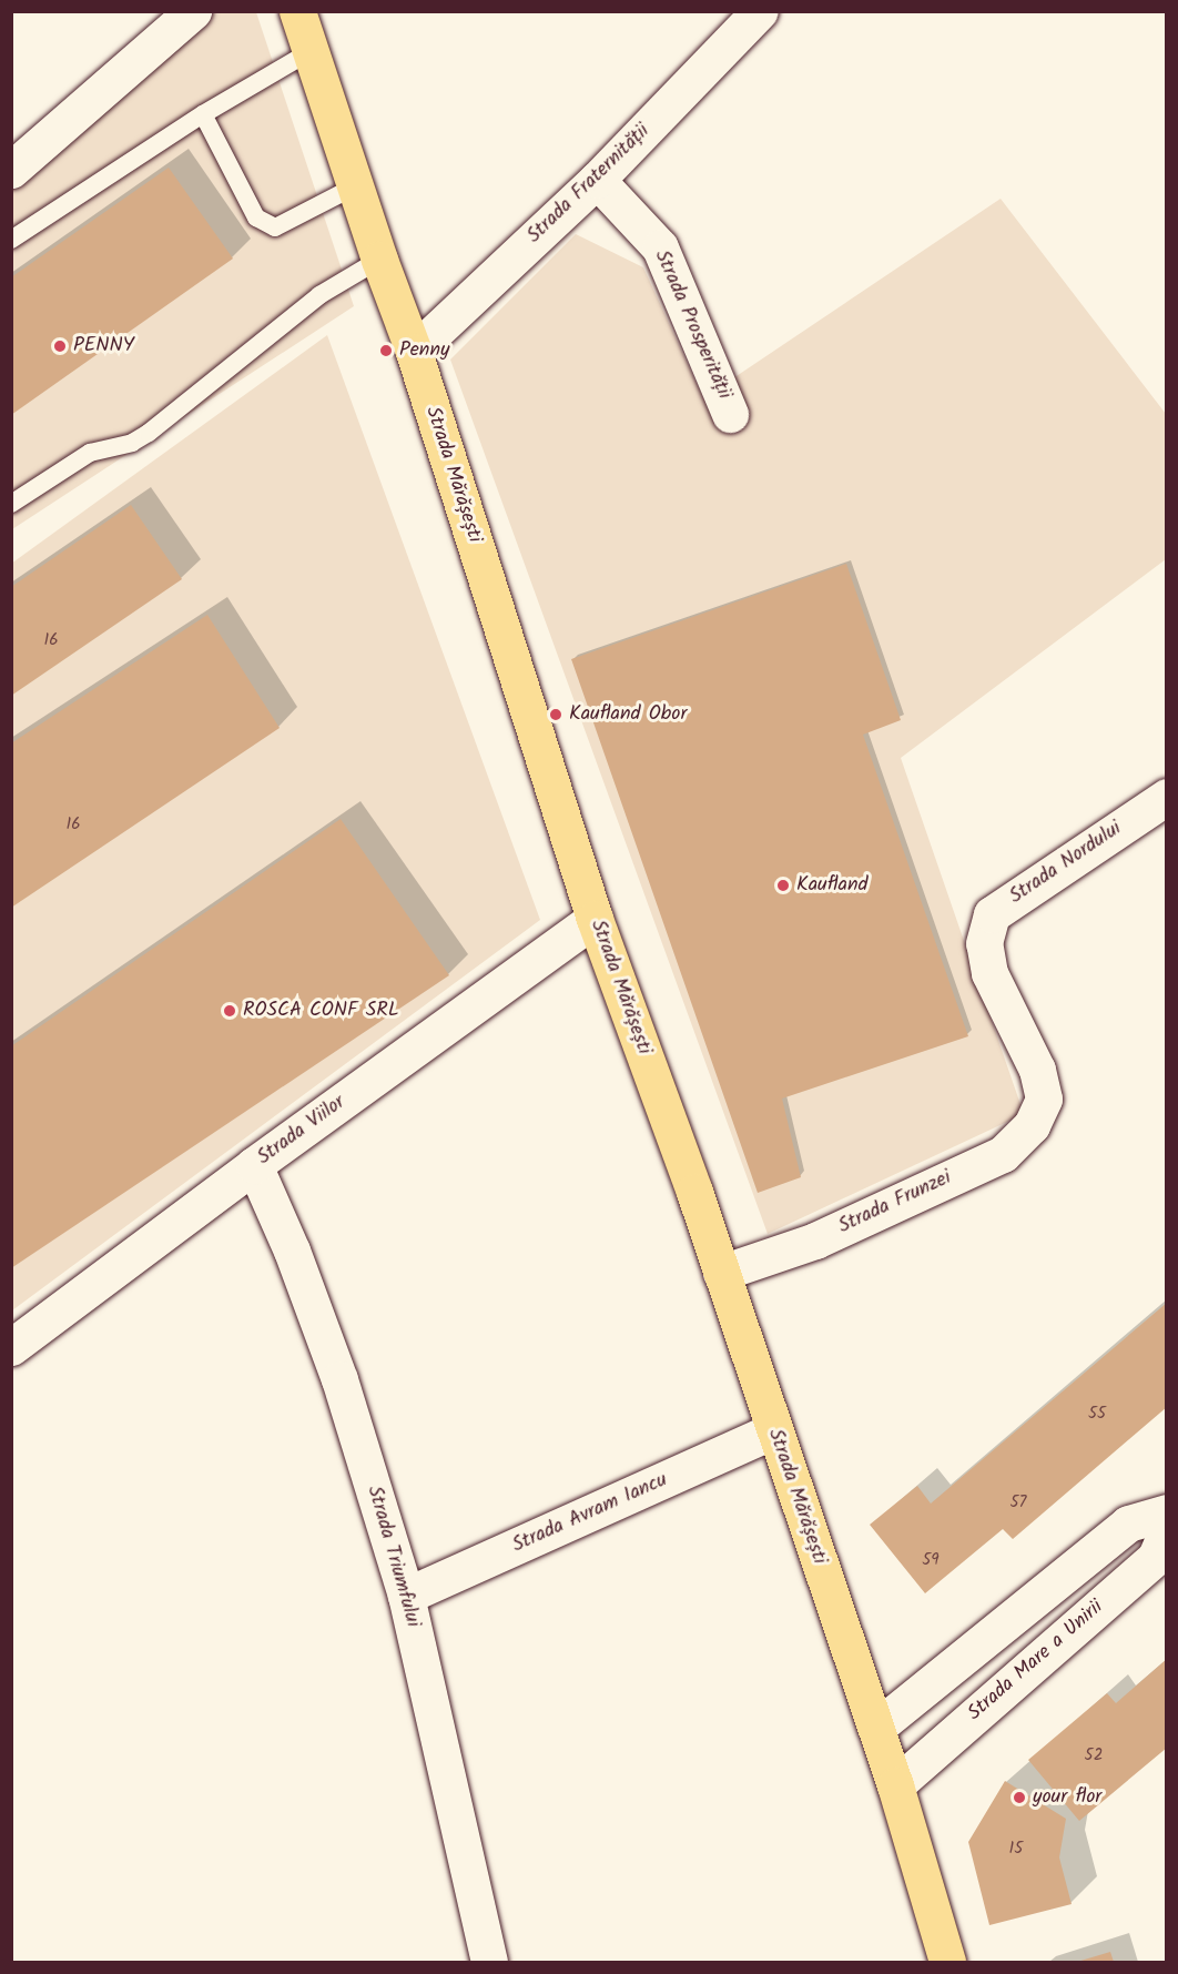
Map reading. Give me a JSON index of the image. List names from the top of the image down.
{
  "streets": {
    "main road": ["Strada Mărășești"],
    "street": [
      "Strada Fraternității",
      "Strada Prosperității",
      "Strada Nordului",
      "Strada Viilor",
      "Strada Frunzei",
      "Strada Avram Iancu",
      "Strada Triumfului",
      "Strada Mare a Unirii"
    ]
  },
  "crossings": [
    ["Strada Fraternității", "Strada Prosperității"],
    ["Strada Fraternității", "Strada Mărășești"],
    ["Strada Mărășești", "Strada Viilor"],
    ["Strada Mărășești", "Strada Frunzei"],
    ["Strada Mărășești", "Strada Avram Iancu"],
    ["Strada Mărășești", "Strada Mare a Unirii"],
    ["Strada Nordului", "Strada Frunzei"],
    ["Strada Viilor", "Strada Triumfului"],
    ["Strada Avram Iancu", "Strada Triumfului"]
  ],
  "places": [
    "PENNY",
    "Penny",
    "Kaufland Obor",
    "Kaufland",
    "ROSCA CONF SRL",
    "your flor"
  ],
  "house_numbers": [
    "16",
    "16",
    "55",
    "57",
    "59",
    "52",
    "15"
  ]
}
